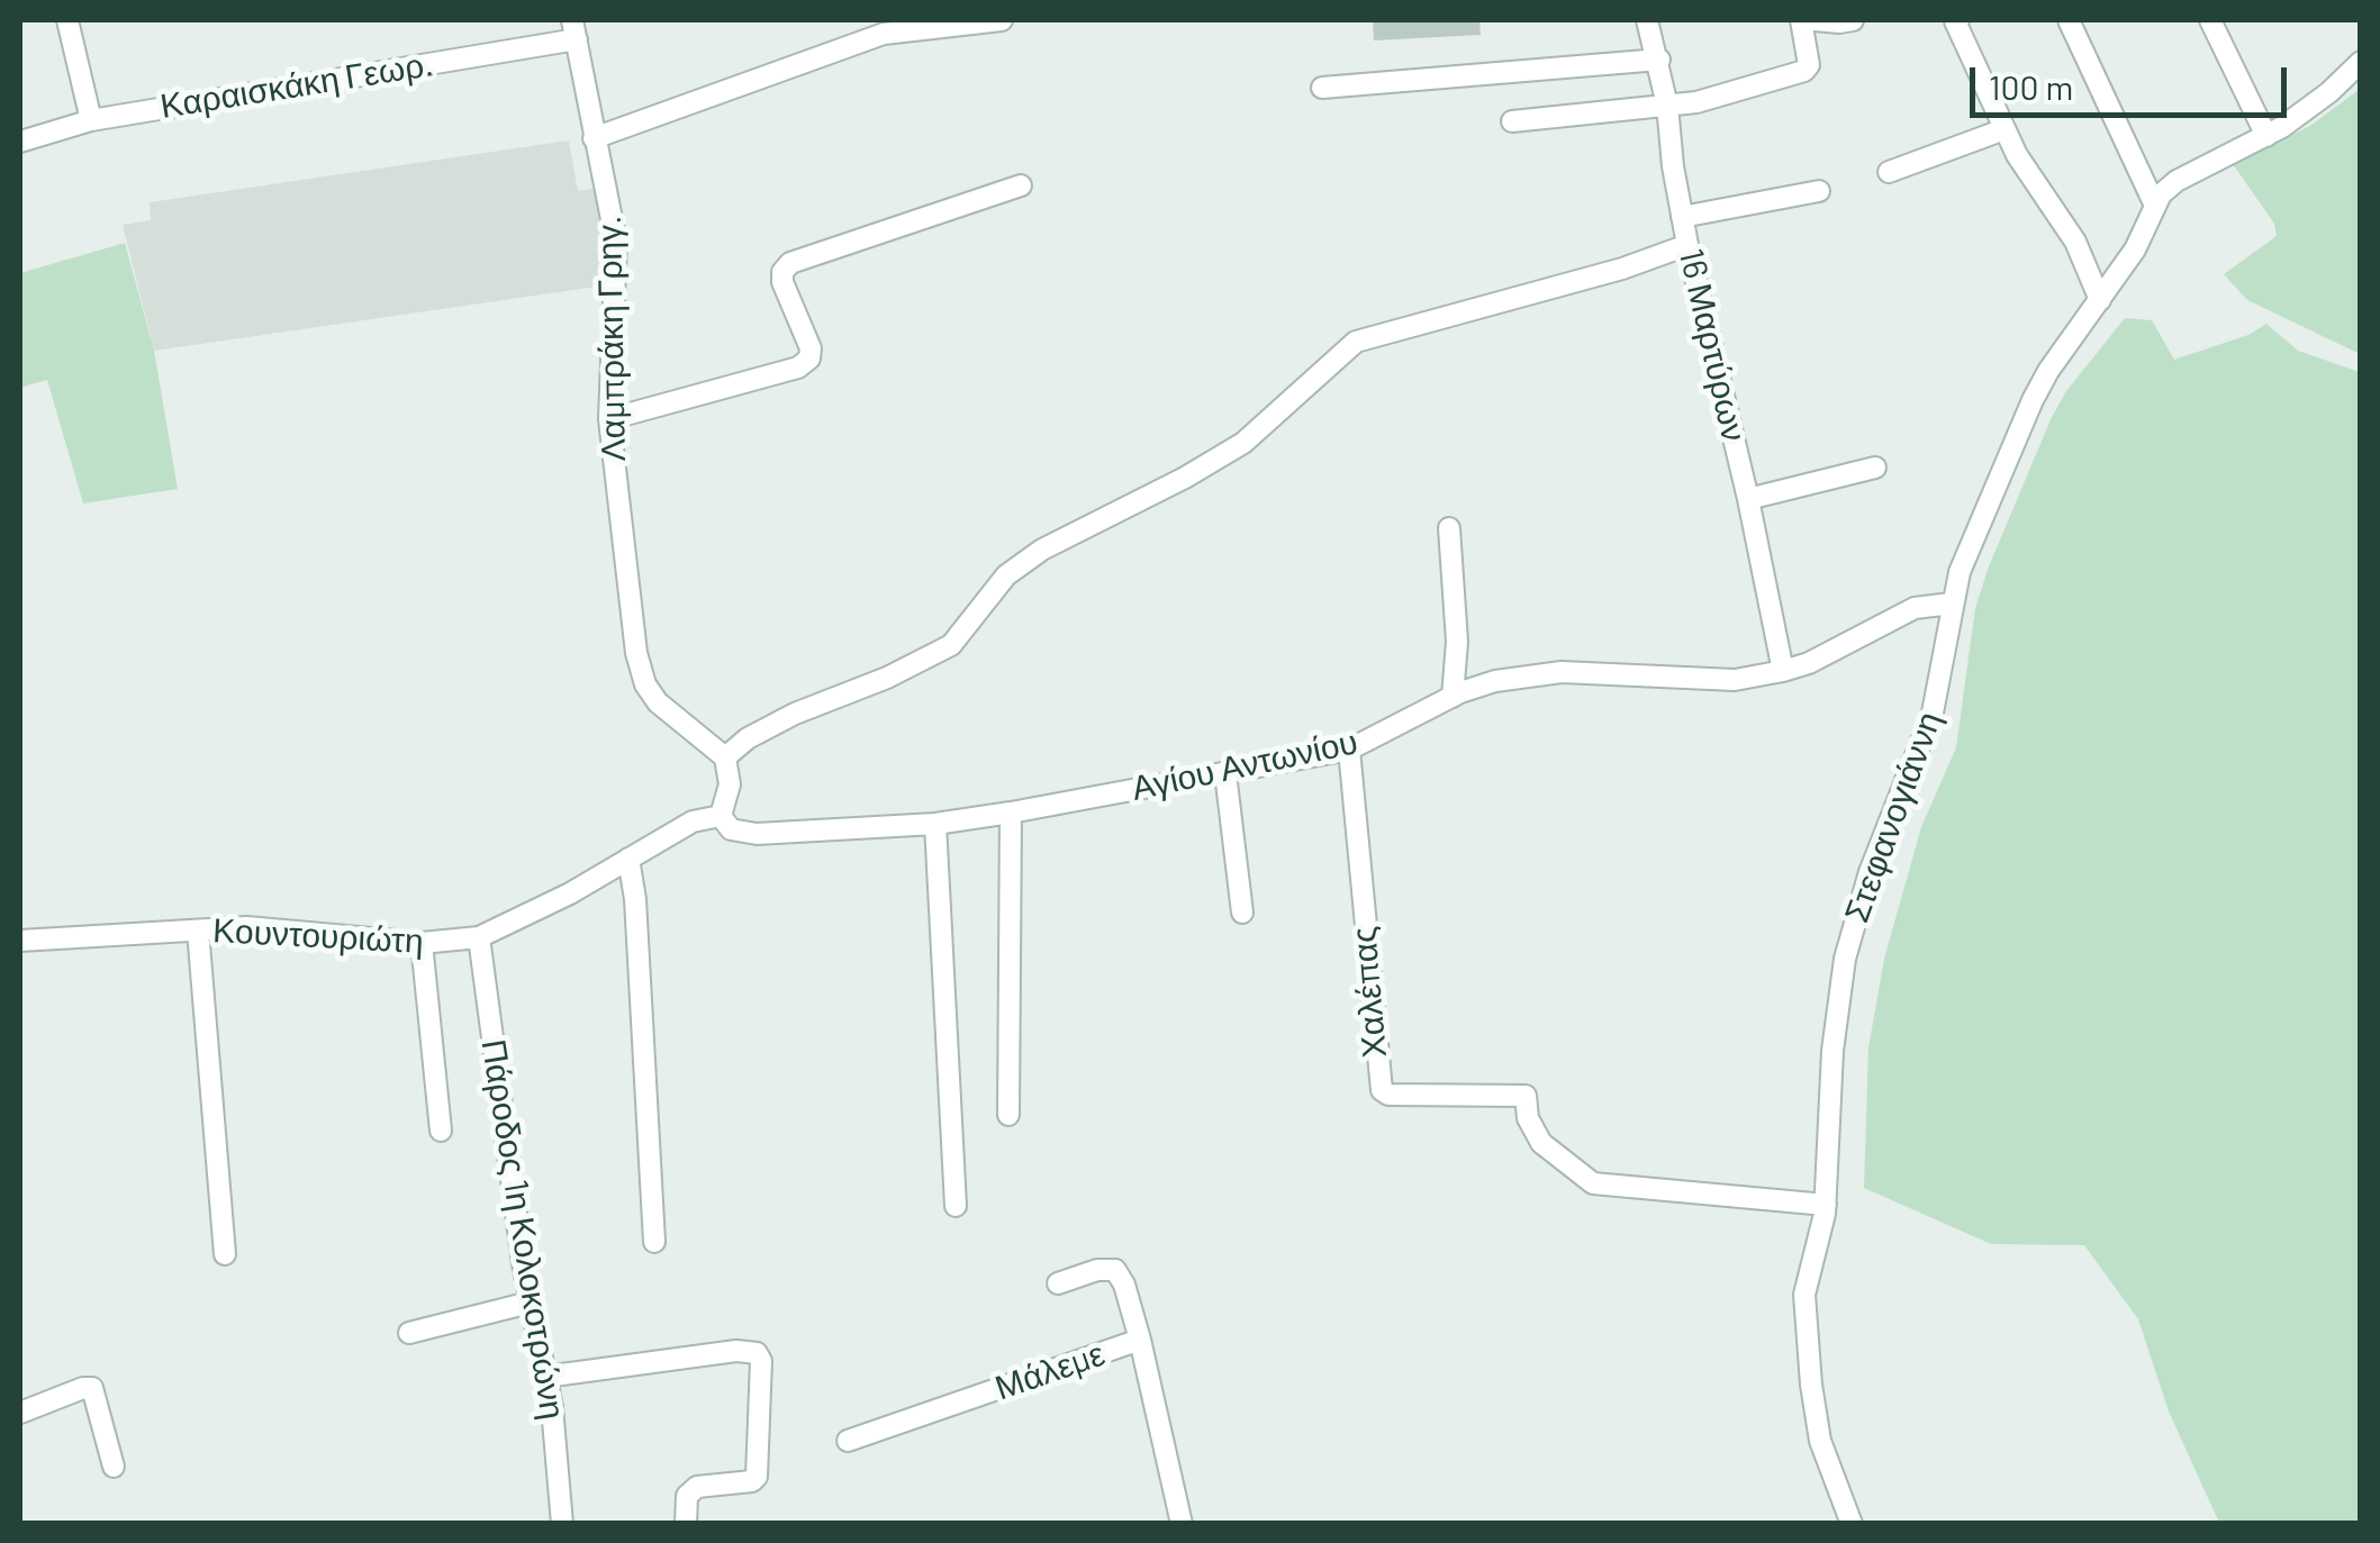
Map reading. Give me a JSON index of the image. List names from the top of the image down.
{
  "streets": {
    "street": [
      "Καραισκάκη Γεωρ.",
      "Λαμπράκη Γρηγ.",
      "16 Μαρτύρων",
      "Αγίου Αντωνίου",
      "Στεφανογιάννη",
      "Κουντουριώτη",
      "Χαλέπας",
      "Πάροδος 1η Κολοκοτρώνη",
      "Μάλεμε"
    ]
  },
  "crossings": [
    ["Καραισκάκη Γεωρ.", "Λαμπράκη Γρηγ."],
    ["16 Μαρτύρων", "Αγίου Αντωνίου"],
    ["Αγίου Αντωνίου", "Στεφανογιάννη"],
    ["Αγίου Αντωνίου", "Κουντουριώτη"],
    ["Αγίου Αντωνίου", "Χαλέπας"],
    ["Στεφανογιάννη", "Χαλέπας"],
    ["Κουντουριώτη", "Πάροδος 1η Κολοκοτρώνη"]
  ],
  "scale_bar": "100 m"
}
